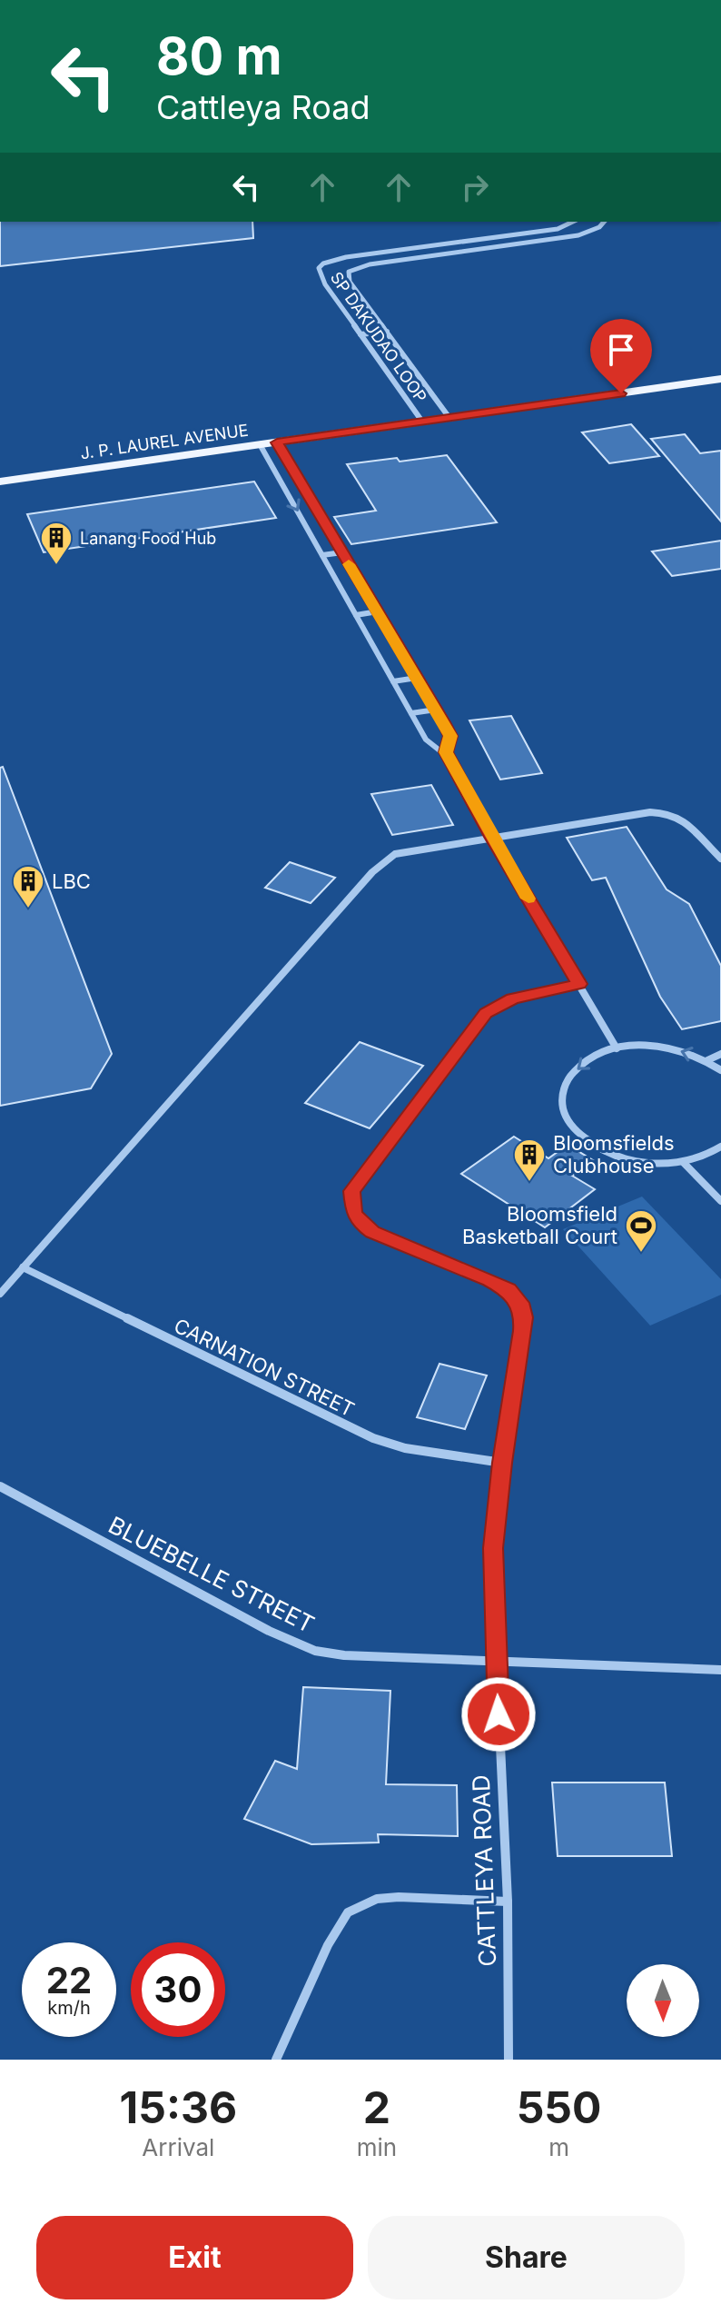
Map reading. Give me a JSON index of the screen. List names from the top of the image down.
{
  "streets": {
    "main road": ["J. P. LAUREL AVENUE"],
    "street": [
      "SP DAKUDAO LOOP",
      "CARNATION STREET",
      "BLUEBELLE STREET",
      "CATTLEYA ROAD"
    ]
  },
  "crossings": [
    ["SP DAKUDAO LOOP", "J. P. LAUREL AVENUE"],
    ["CARNATION STREET", "CATTLEYA ROAD"],
    ["BLUEBELLE STREET", "CATTLEYA ROAD"]
  ],
  "places": {
    "building": ["Lanang Food Hub", "LBC", "Bloomsfields Clubhouse"],
    "sports": ["Bloomsfield Basketball Court"]
  },
  "north": "bottom",
  "page": {
    "turn": ["80 m", "Cattleya Road"],
    "speed": "22 km/h",
    "limit": "30",
    "eta": [
      "15:36",
      "Arrival",
      "2",
      "min",
      "550",
      "m"
    ],
    "buttons": ["Exit", "Share"]
  }
}
